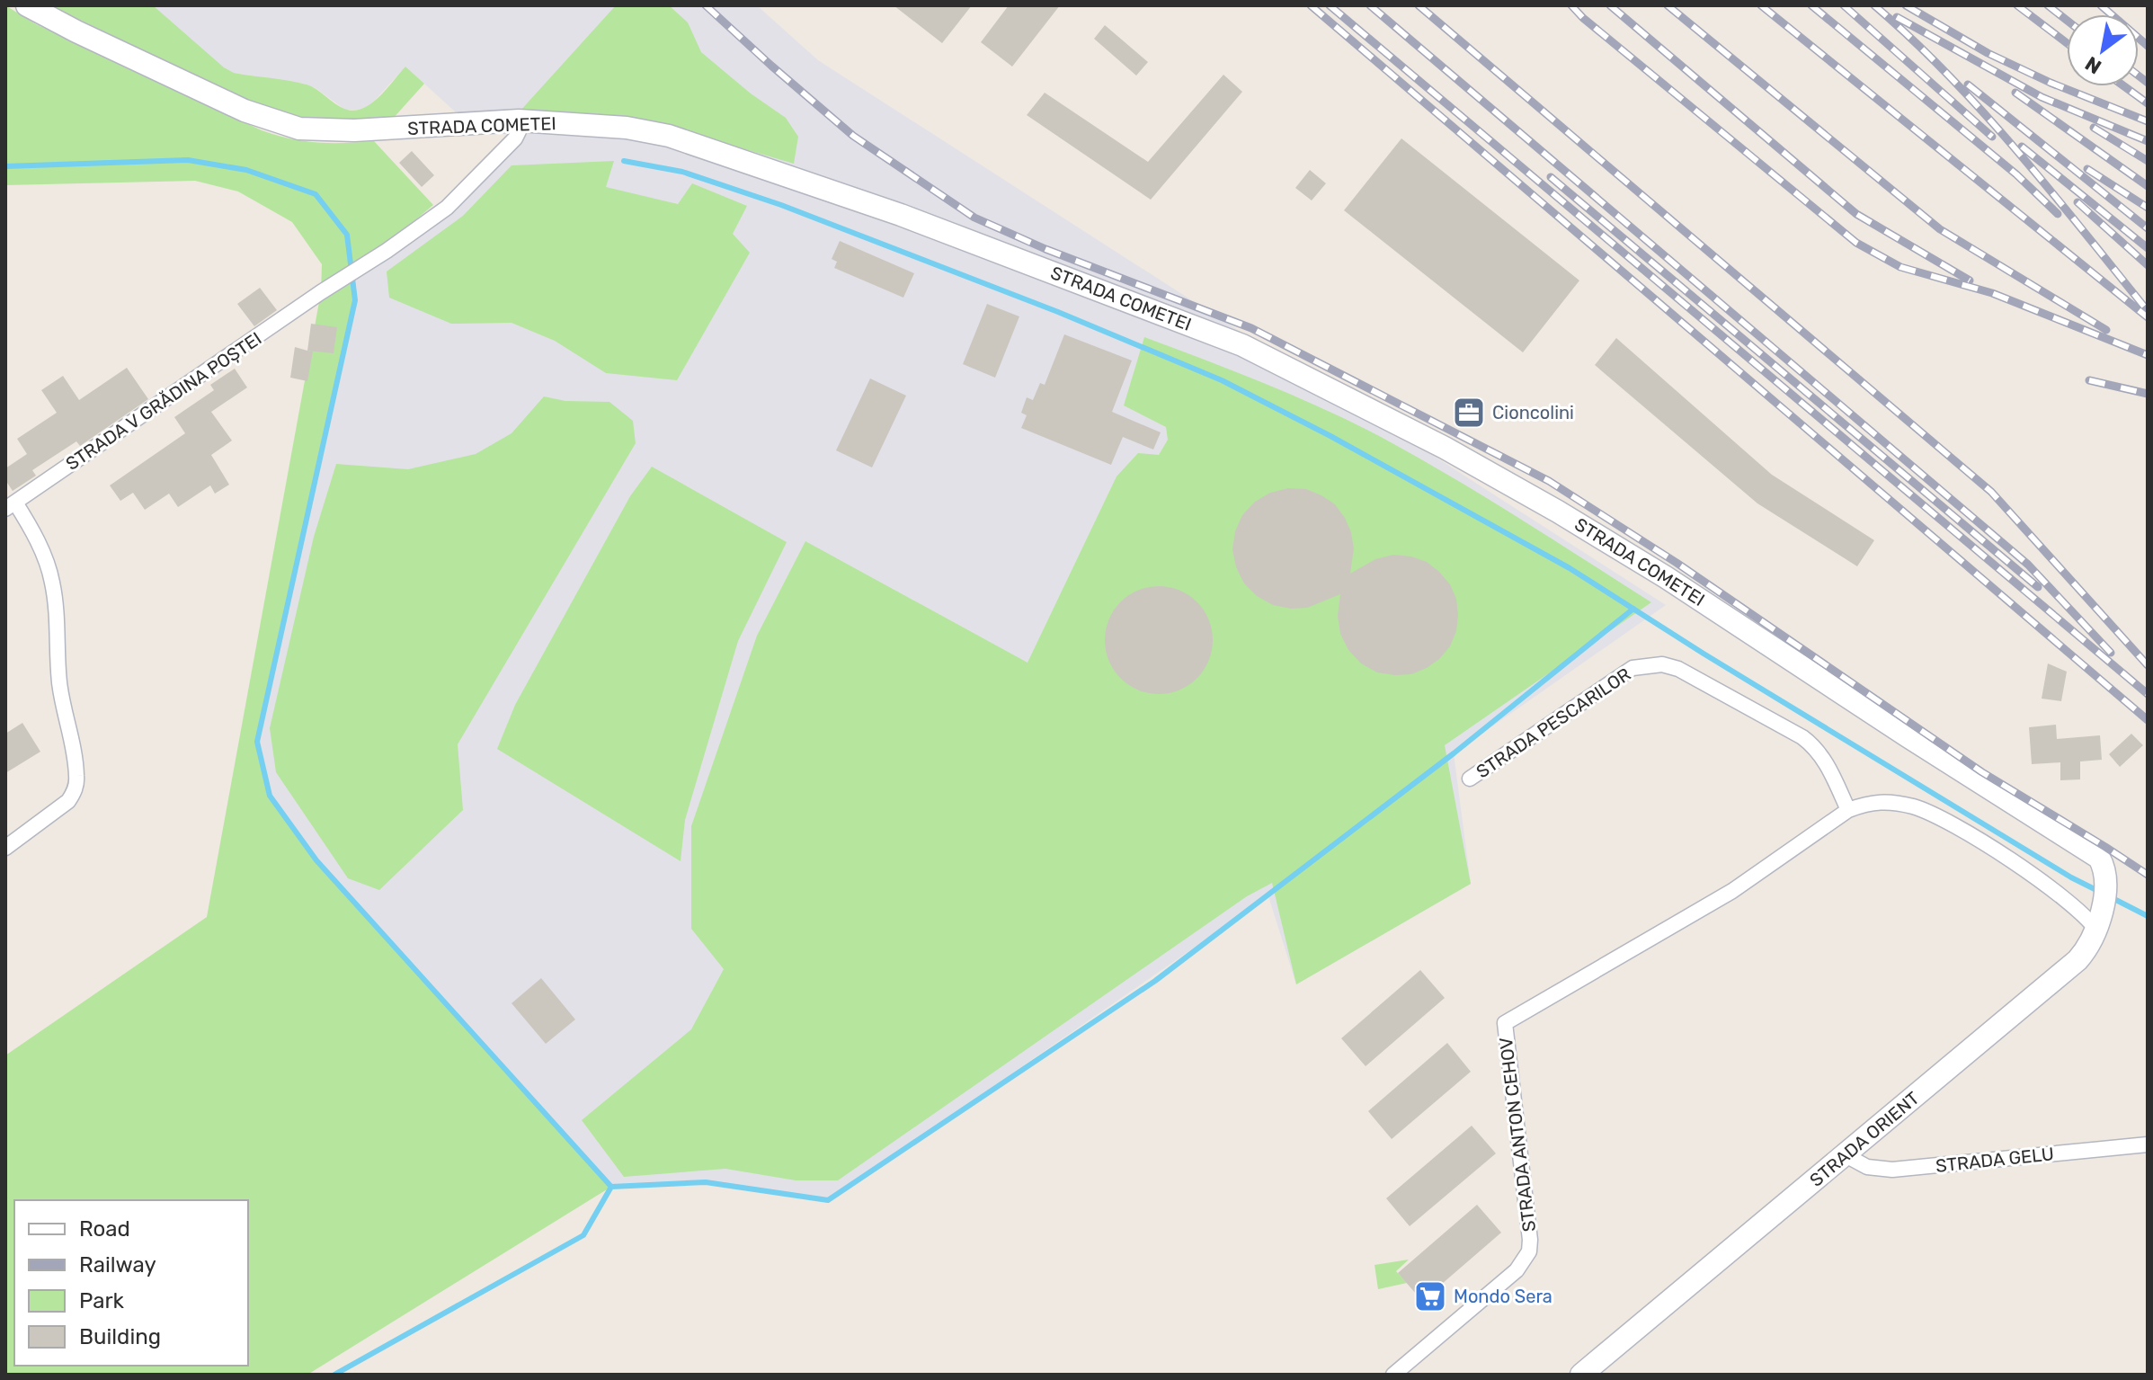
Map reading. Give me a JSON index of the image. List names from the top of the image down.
{
  "streets": {
    "street": [
      "STRADA COMETEI",
      "STRADA V GRĂDINA POȘTEI",
      "STRADA PESCARILOR",
      "STRADA ANTON CEHOV",
      "STRADA ORIENT",
      "STRADA GELU"
    ]
  },
  "crossings": [
    ["STRADA COMETEI", "STRADA V GRĂDINA POȘTEI"],
    ["STRADA COMETEI", "STRADA ORIENT"],
    ["STRADA PESCARILOR", "STRADA ANTON CEHOV"],
    ["STRADA ORIENT", "STRADA GELU"]
  ],
  "places": {
    "office": ["Cioncolini"],
    "supermarket": ["Mondo Sera"]
  },
  "legend": [
    "Road",
    "Railway",
    "Park",
    "Building"
  ],
  "north": "bottom left"
}
